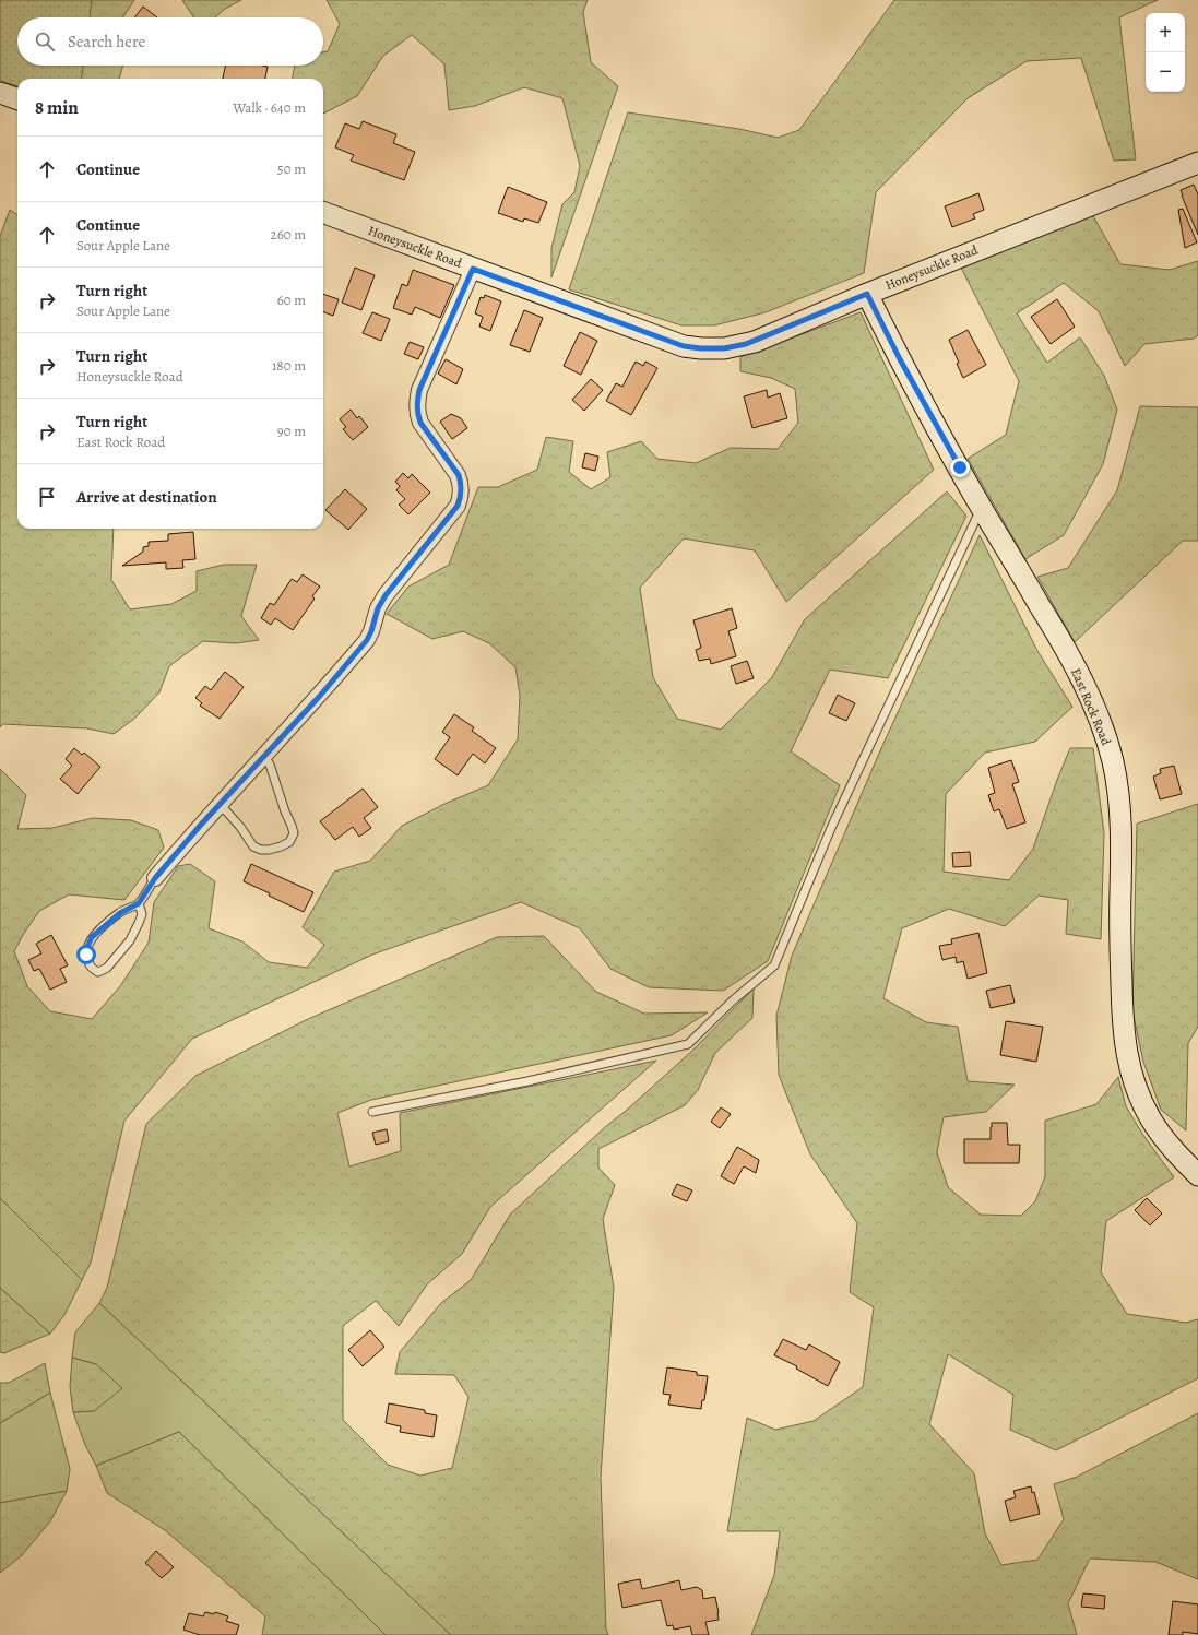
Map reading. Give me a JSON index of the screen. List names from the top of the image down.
{
  "streets": {
    "street": ["Honeysuckle Road", "East Rock Road"]
  },
  "crossings": [
    ["Honeysuckle Road", "East Rock Road"]
  ],
  "page": {
    "map_buttons": ["+", "−"],
    "search": "Search here",
    "heading": ["8 min", "Walk · 640 m"],
    "list": [
      ["Continue", "50 m"],
      ["Continue", "Sour Apple Lane", "260 m"],
      ["Turn right", "Sour Apple Lane", "60 m"],
      ["Turn right", "Honeysuckle Road", "180 m"],
      ["Turn right", "East Rock Road", "90 m"],
      "Arrive at destination"
    ]
  }
}
